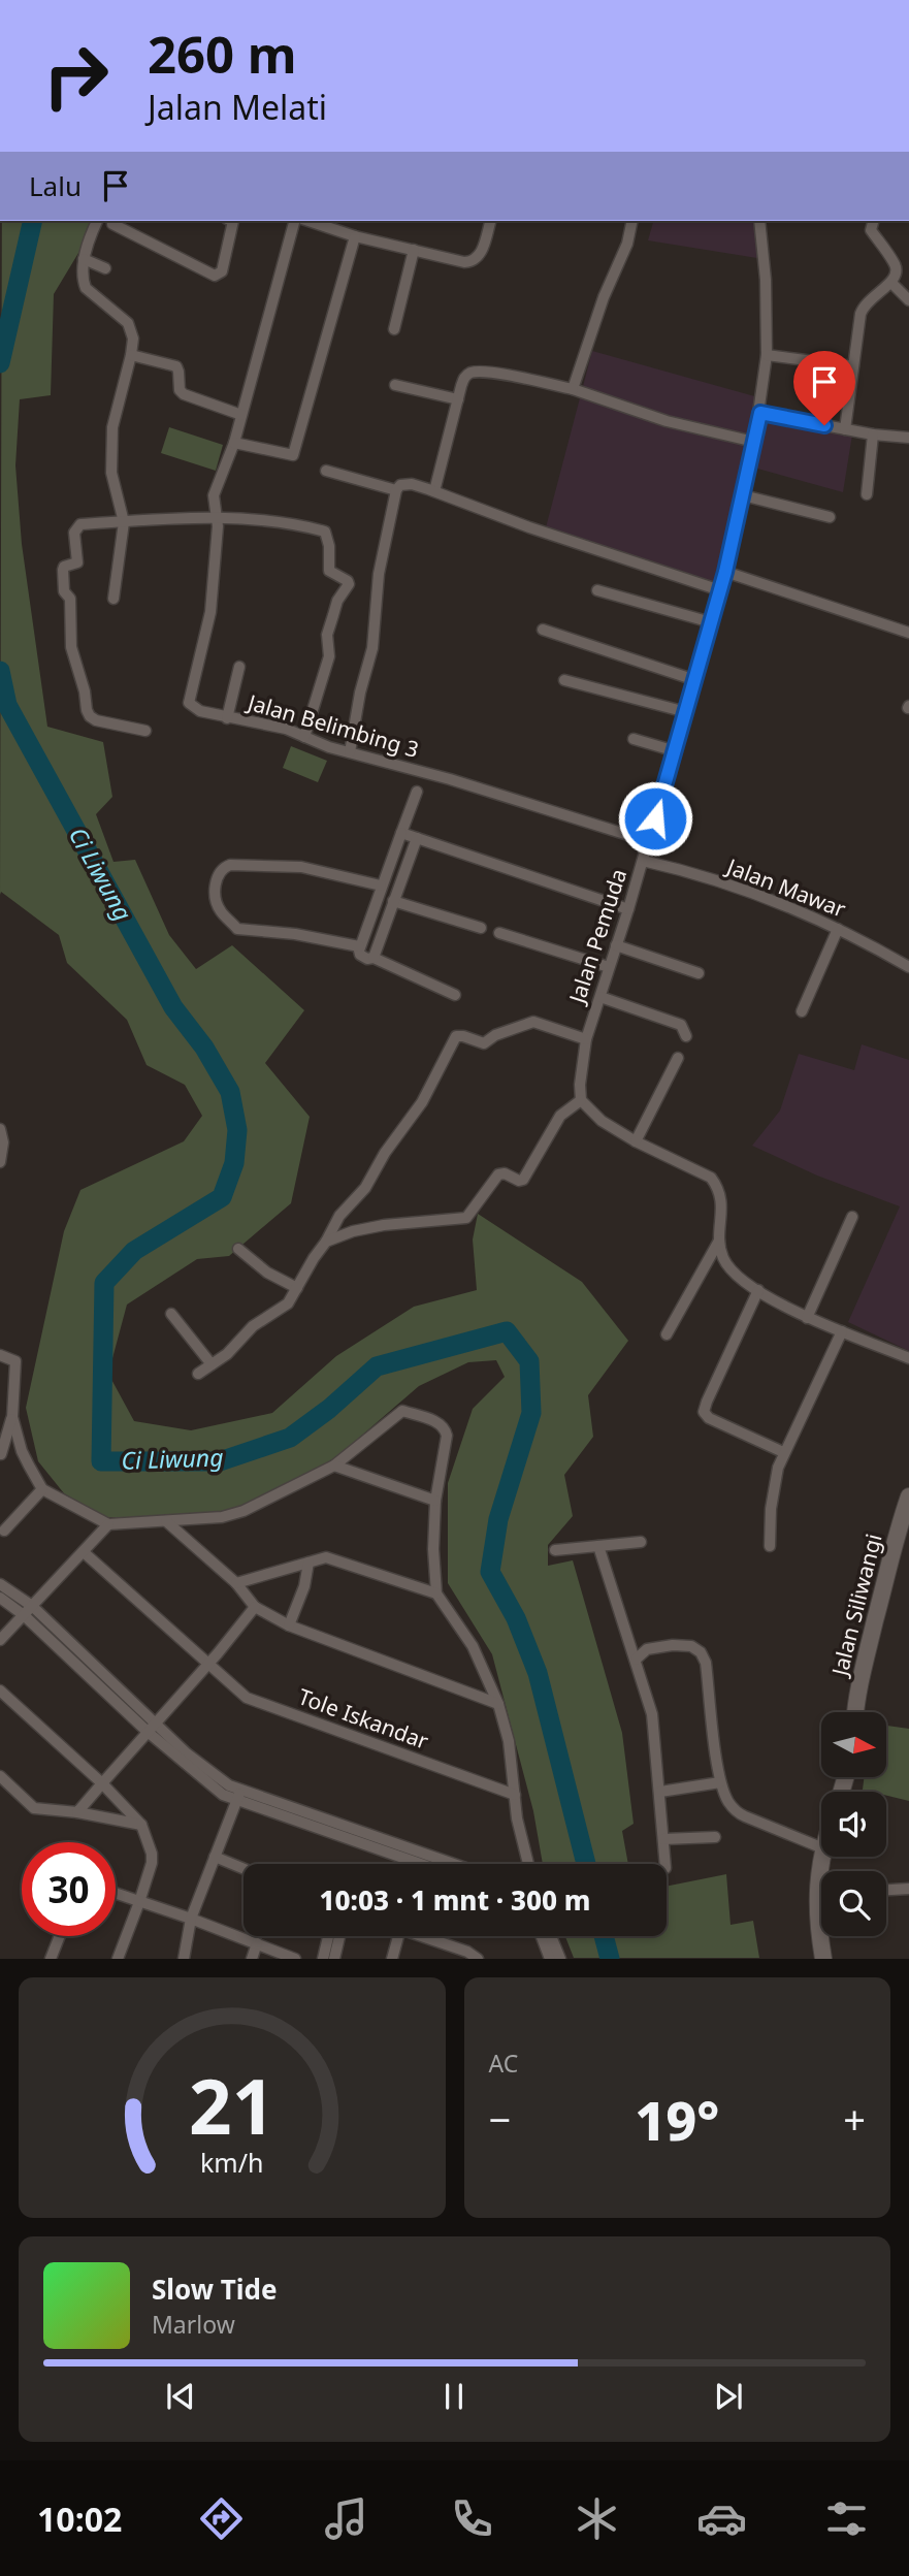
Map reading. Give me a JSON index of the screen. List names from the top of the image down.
{
  "streets": {
    "main road": ["Jalan Siliwangi"],
    "street": [
      "Jalan Belimbing 3",
      "Jalan Mawar",
      "Jalan Pemuda",
      "Tole Iskandar"
    ]
  },
  "crossings": [
    ["Jalan Belimbing 3", "Jalan Pemuda"],
    ["Jalan Mawar", "Jalan Pemuda"]
  ],
  "water": ["Ci Liwung"],
  "north": "right",
  "page": {
    "turn": ["260 m", "Jalan Melati"],
    "then": "Lalu",
    "limit": "30",
    "trip": "10:03 · 1 mnt · 300 m",
    "tile": "AC",
    "heat": ["−", "19°", "+"],
    "song": ["Slow Tide", "Marlow"],
    "tabs": "10:02",
    "gauge": ["21", "km/h"]
  }
}
